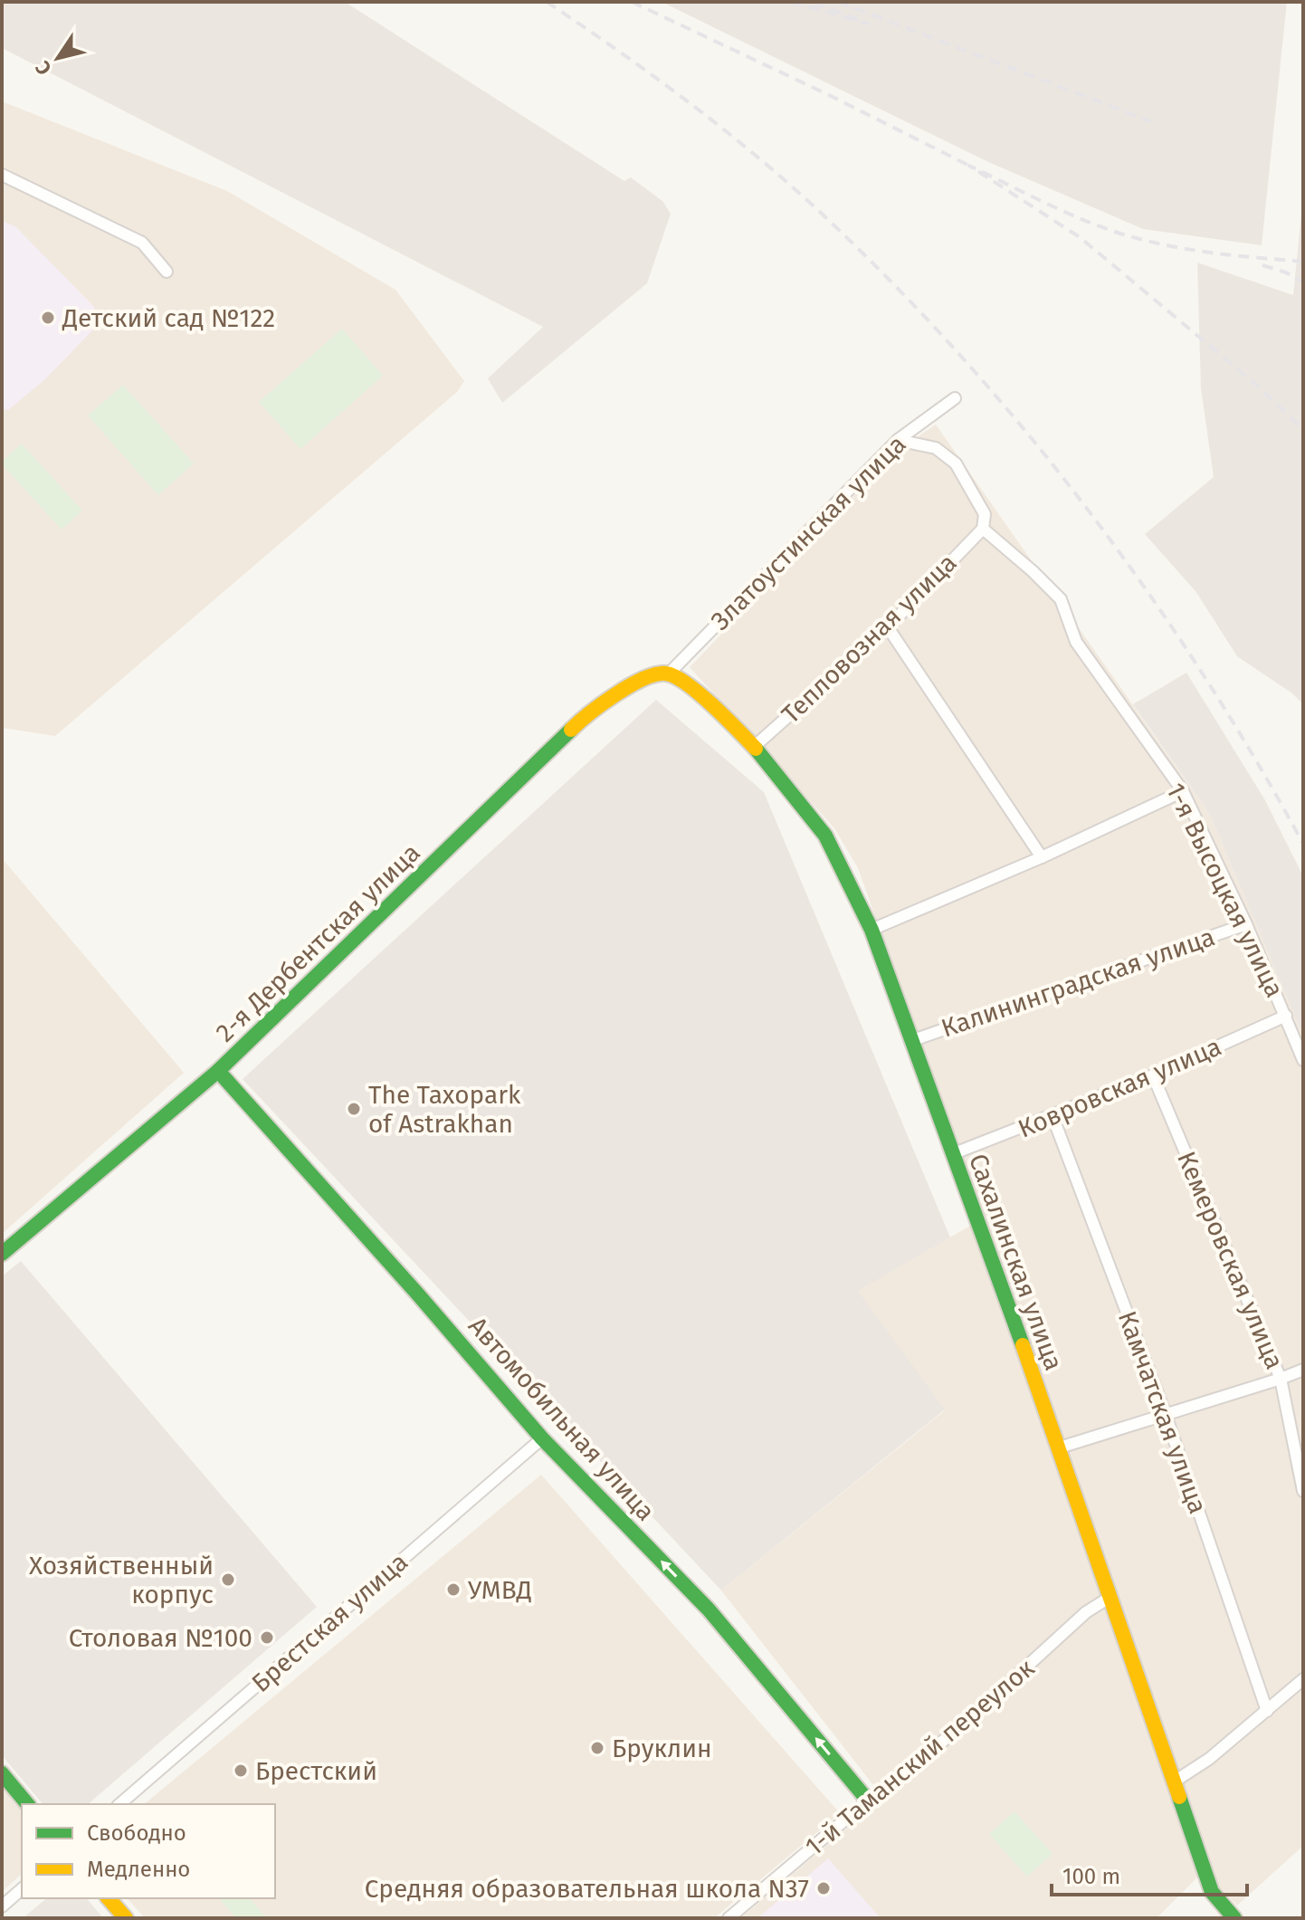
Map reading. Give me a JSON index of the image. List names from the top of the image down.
{
  "streets": {
    "street": [
      "Златоустинская улица",
      "Тепловозная улица",
      "1-я Высоцкая улица",
      "2-я Дербентская улица",
      "Калининградская улица",
      "Ковровская улица",
      "Кемеровская улица",
      "Сахалинская улица",
      "Камчатская улица",
      "Автомобильная улица",
      "Брестская улица",
      "1-й Таманский переулок"
    ]
  },
  "crossings": [
    ["Златоустинская улица", "2-я Дербентская улица"],
    ["Златоустинская улица", "Сахалинская улица"],
    ["Тепловозная улица", "1-я Высоцкая улица"],
    ["Тепловозная улица", "Сахалинская улица"],
    ["1-я Высоцкая улица", "Калининградская улица"],
    ["1-я Высоцкая улица", "Ковровская улица"],
    ["2-я Дербентская улица", "Сахалинская улица"],
    ["2-я Дербентская улица", "Автомобильная улица"],
    ["Калининградская улица", "Сахалинская улица"],
    ["Ковровская улица", "Кемеровская улица"],
    ["Ковровская улица", "Сахалинская улица"],
    ["Ковровская улица", "Камчатская улица"],
    ["Сахалинская улица", "1-й Таманский переулок"],
    ["Автомобильная улица", "Брестская улица"],
    ["Автомобильная улица", "1-й Таманский переулок"]
  ],
  "one_way": ["Автомобильная улица"],
  "places": [
    "Детский сад №122",
    "The Taxopark of Astrakhan",
    "Хозяйственный корпус",
    "УМВД",
    "Столовая №100",
    "Бруклин",
    "Брестский",
    "Средняя образовательная школа N37"
  ],
  "legend": ["Свободно", "Медленно"],
  "scale_bar": "100 m",
  "north": "bottom left"
}
